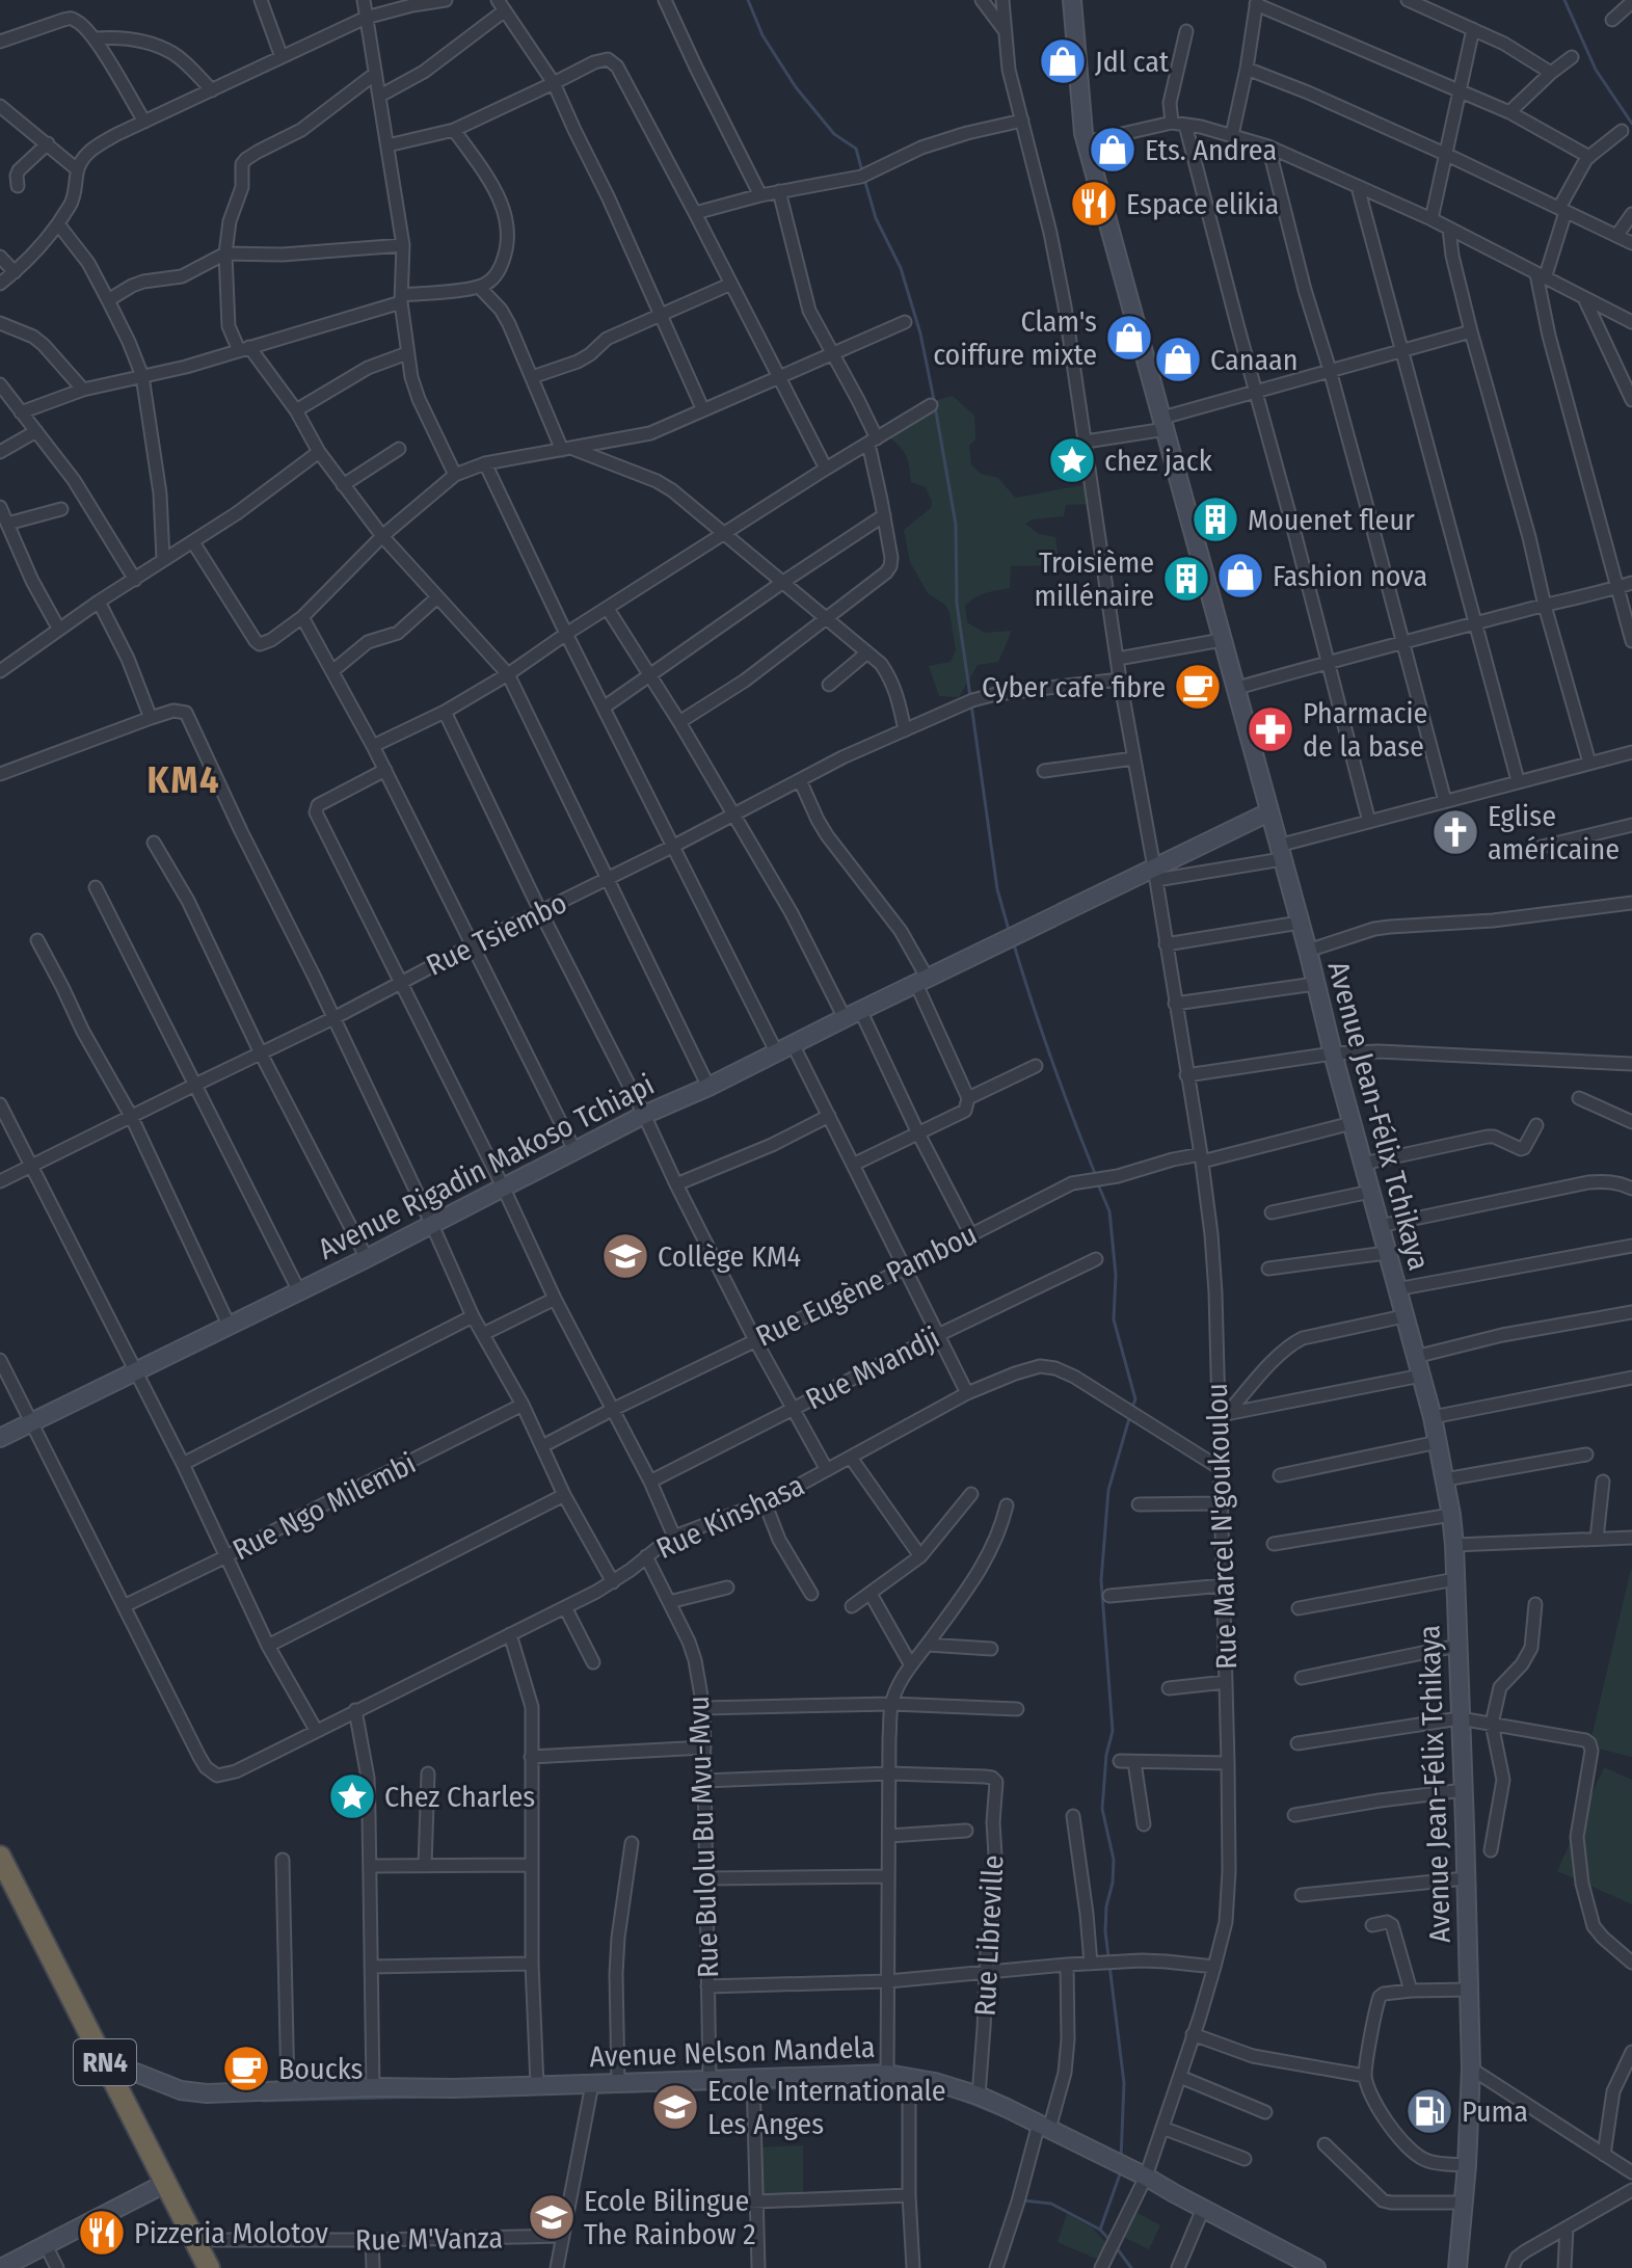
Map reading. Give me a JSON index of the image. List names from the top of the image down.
{
  "streets": {
    "highway": ["RN4"],
    "street": [
      "Rue Tsiembo",
      "Avenue Jean-Félix Tchikaya",
      "Avenue Rigadin Makoso Tchiapi",
      "Rue Eugène Pambou",
      "Rue Mvandji",
      "Rue Ngo Milembi",
      "Rue Kinshasa",
      "Rue Marcel N'goukoulou",
      "Rue Bulolu Bu Mvu-Mvu",
      "Rue Libreville",
      "Avenue Nelson Mandela",
      "Rue M'Vanza"
    ]
  },
  "crossings": [
    ["Rue Tsiembo", "Rue Marcel N'goukoulou"],
    ["Avenue Jean-Félix Tchikaya", "Avenue Rigadin Makoso Tchiapi"],
    ["Avenue Jean-Félix Tchikaya", "Rue Eugène Pambou"],
    ["Avenue Rigadin Makoso Tchiapi", "Rue Marcel N'goukoulou"],
    ["Rue Eugène Pambou", "Rue Marcel N'goukoulou"],
    ["Rue Ngo Milembi", "Rue Kinshasa"],
    ["Rue Kinshasa", "Rue Marcel N'goukoulou"],
    ["Rue Kinshasa", "Rue Bulolu Bu Mvu-Mvu"],
    ["Rue Marcel N'goukoulou", "Avenue Nelson Mandela"],
    ["Rue Bulolu Bu Mvu-Mvu", "Avenue Nelson Mandela"],
    ["Rue Libreville", "Avenue Nelson Mandela"],
    ["Avenue Nelson Mandela", "RN4"],
    ["RN4", "Rue M'Vanza"]
  ],
  "districts": ["KM4"],
  "places": {
    "shop": [
      "Jdl cat",
      "Ets. Andrea",
      "Clam's coiffure mixte",
      "Canaan",
      "Fashion nova"
    ],
    "restaurant": ["Espace elikia", "Pizzeria Molotov"],
    "place": ["chez jack", "Chez Charles"],
    "building": ["Mouenet fleur", "Troisième millénaire"],
    "cafe": ["Cyber cafe fibre", "Boucks"],
    "pharmacy": ["Pharmacie de la base"],
    "church": ["Eglise américaine"],
    "school or university": ["Collège KM4", "Ecole Internationale Les Anges", "Ecole Bilingue The Rainbow 2"],
    "fuel station": ["Puma"]
  }
}
